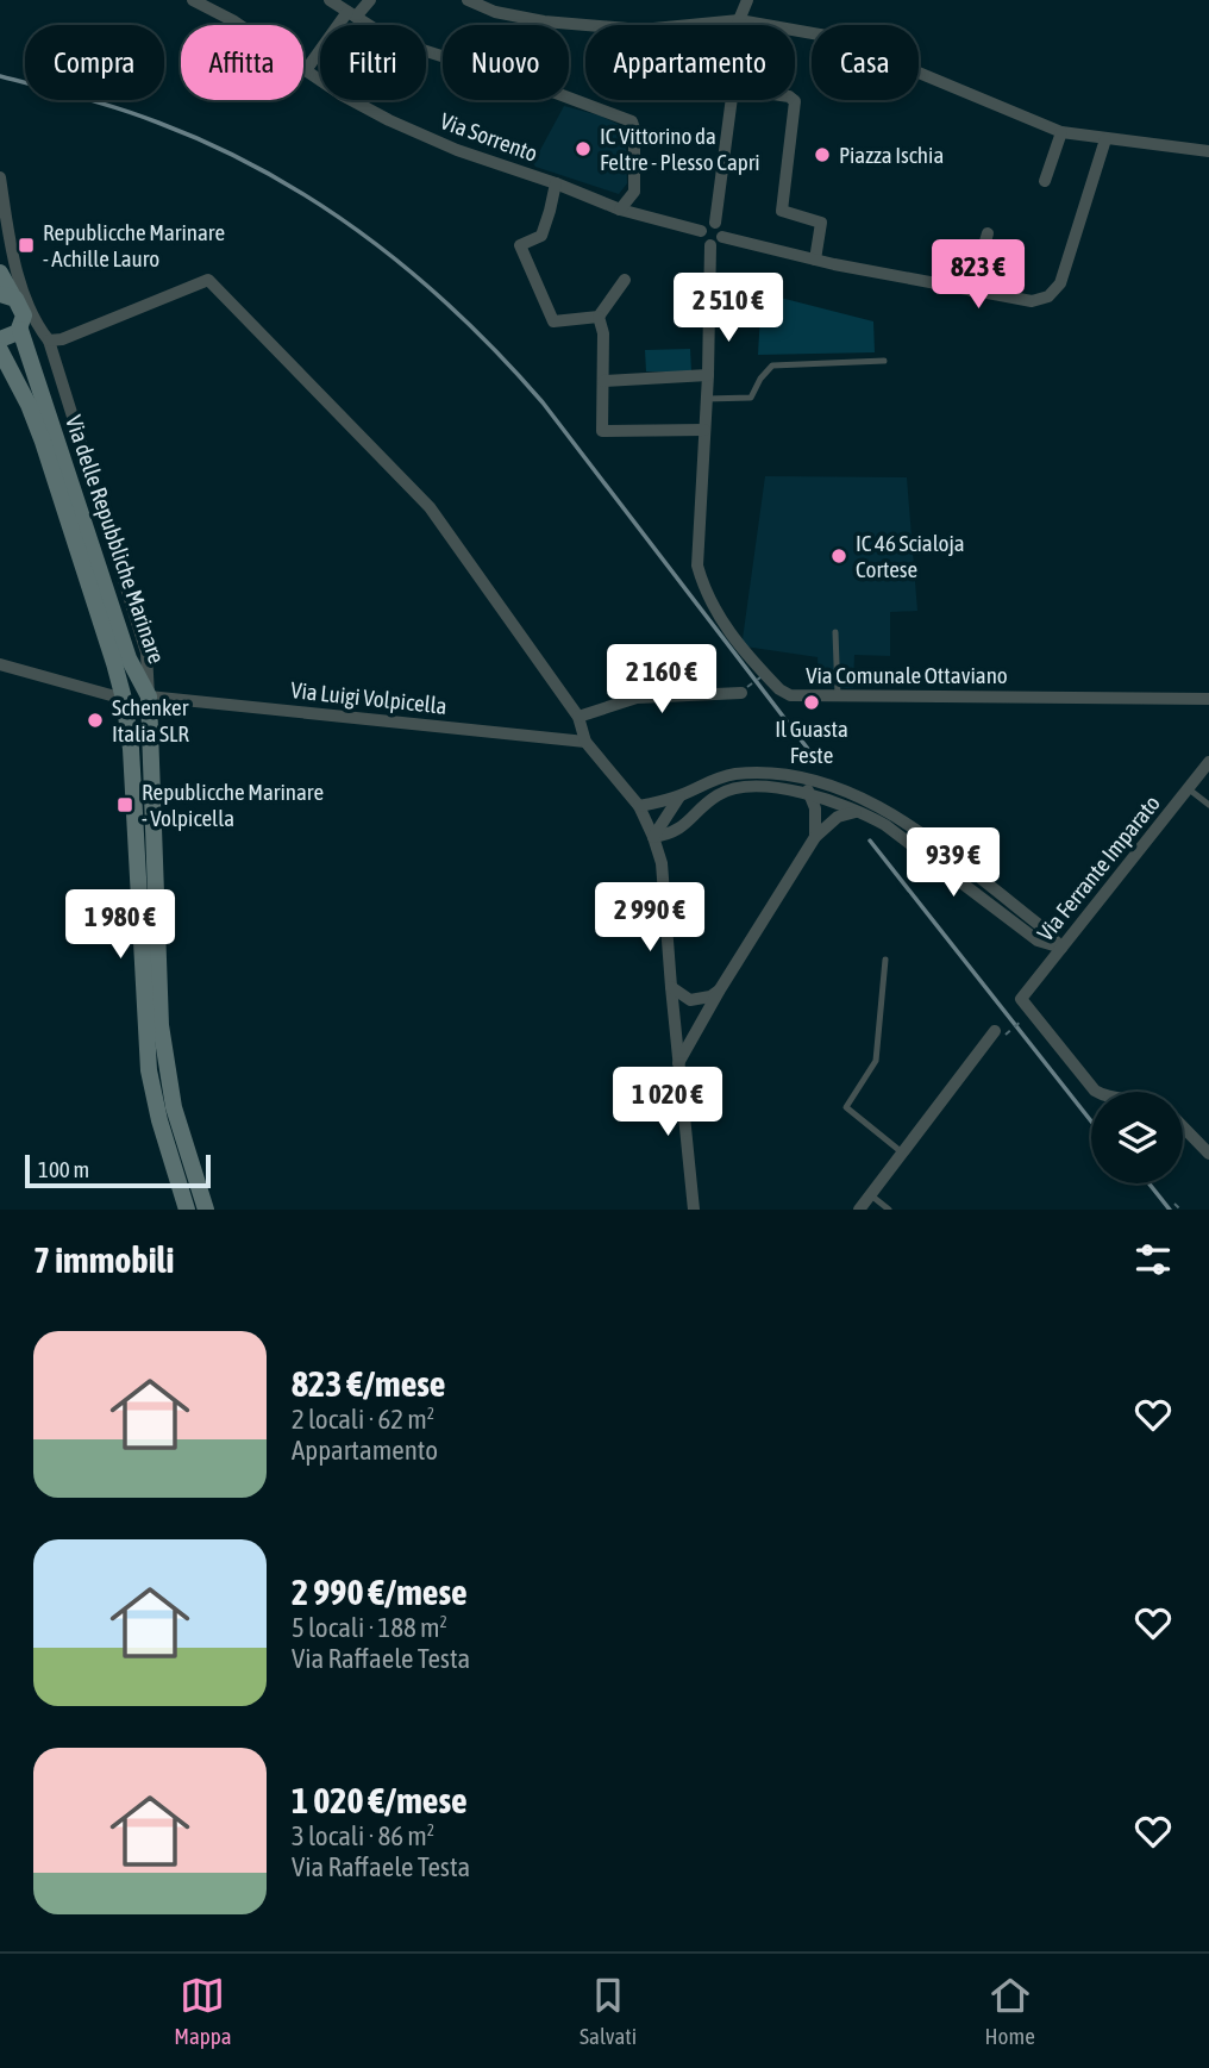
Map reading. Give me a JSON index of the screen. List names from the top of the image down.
{
  "streets": {
    "main road": ["Via delle Repubbliche Marinare"],
    "street": [
      "Via Sorrento",
      "Via Comunale Ottaviano",
      "Via Luigi Volpicella",
      "Via Ferrante Imparato"
    ]
  },
  "crossings": [
    ["Via Sorrento", "Via Comunale Ottaviano"],
    ["Via delle Repubbliche Marinare", "Via Luigi Volpicella"]
  ],
  "places": {
    "other": [
      "IC Vittorino da Feltre - Plesso Capri",
      "Piazza Ischia",
      "IC 46 Scialoja Cortese",
      "Il Guasta Feste",
      "Schenker Italia SLR"
    ],
    "transit": ["Republicche Marinare - Achille Lauro", "Republicche Marinare - Volpicella"]
  },
  "scale_bar": "100 m",
  "page": {
    "chip": [
      "Compra",
      "Affitta",
      "Filtri",
      "Nuovo",
      "Appartamento",
      "Casa"
    ],
    "price": [
      "823 €",
      "2 510 €",
      "2 160 €",
      "939 €",
      "2 990 €",
      "1 980 €",
      "1 020 €"
    ],
    "scale": "100 m",
    "heading": "7 immobili",
    "list": [
      {
        "name": "823 €/mese",
        "note": "2 locali · 62 m² · Appartamento"
      },
      {
        "name": "2 990 €/mese",
        "note": "5 locali · 188 m² · Via Raffaele Testa"
      },
      {
        "name": "1 020 €/mese",
        "note": "3 locali · 86 m² · Via Raffaele Testa"
      }
    ],
    "tabs": ["Mappa", "Salvati", "Home"]
  }
}
